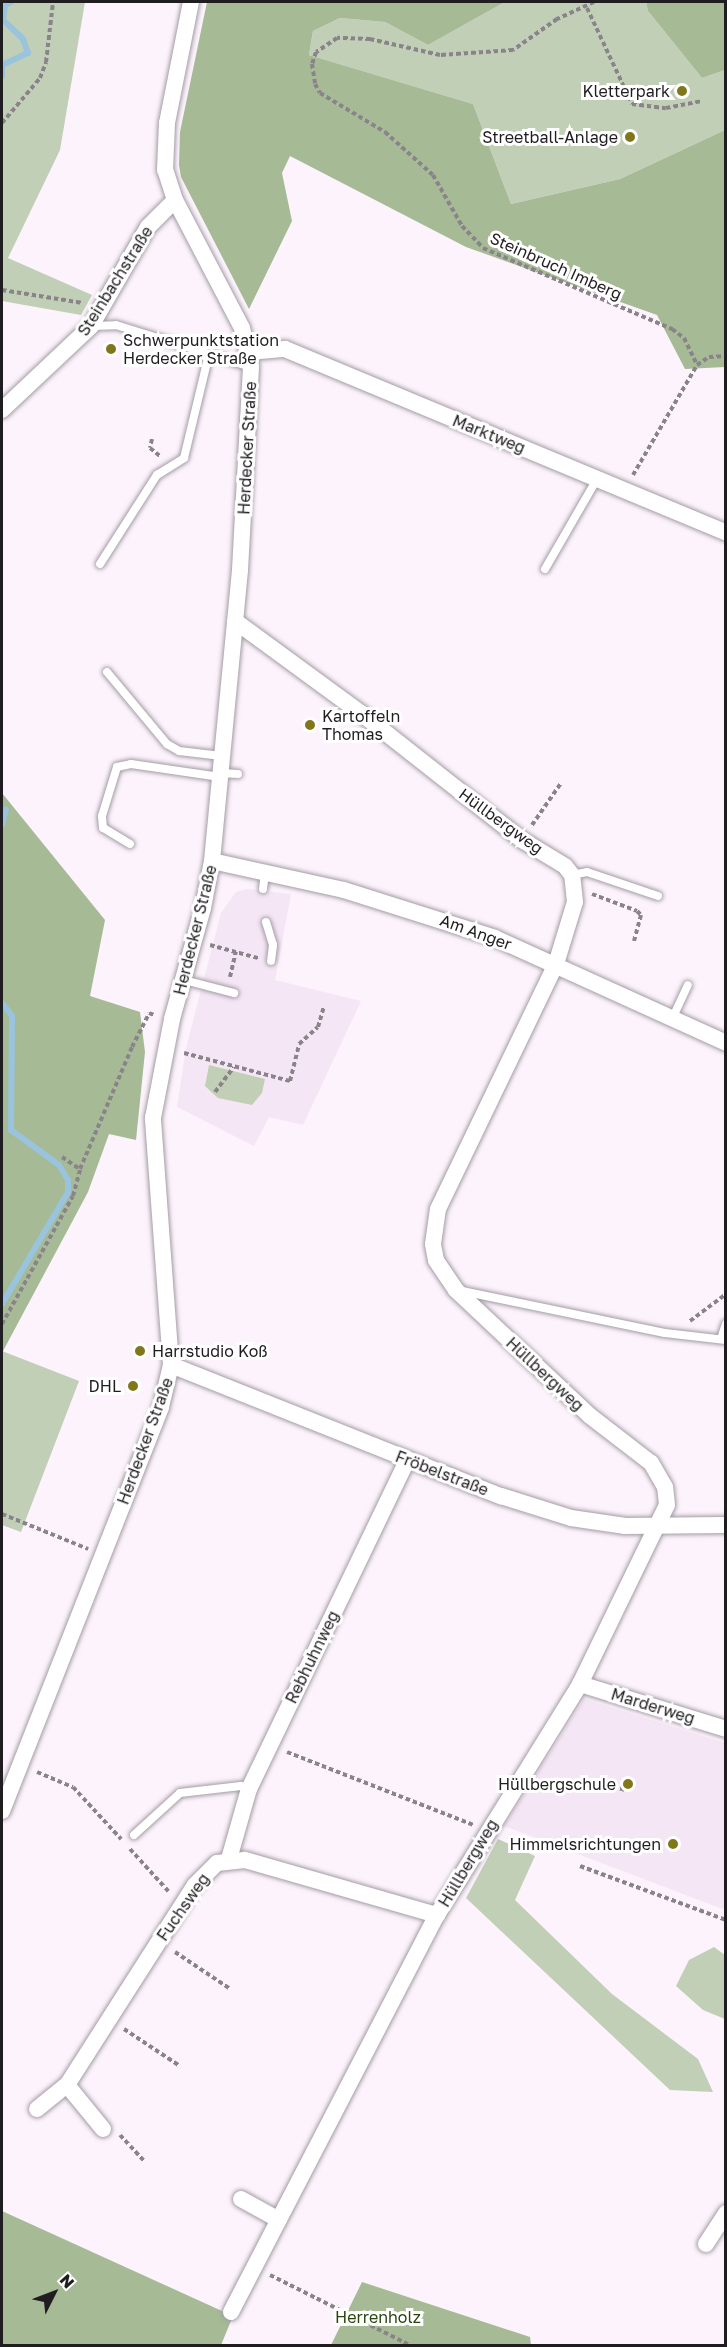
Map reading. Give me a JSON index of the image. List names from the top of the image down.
{
  "streets": {
    "street": [
      "Steinbachstraße",
      "Marktweg",
      "Herdecker Straße",
      "Hüllbergweg",
      "Am Anger",
      "Fröbelstraße",
      "Rebhuhnweg",
      "Marderweg",
      "Fuchsweg"
    ],
    "path": ["Steinbruch Imberg"]
  },
  "crossings": [
    ["Steinbachstraße", "Herdecker Straße"],
    ["Marktweg", "Herdecker Straße"],
    ["Herdecker Straße", "Hüllbergweg"],
    ["Herdecker Straße", "Am Anger"],
    ["Herdecker Straße", "Fröbelstraße"],
    ["Hüllbergweg", "Am Anger"],
    ["Hüllbergweg", "Fröbelstraße"],
    ["Hüllbergweg", "Marderweg"],
    ["Fröbelstraße", "Rebhuhnweg"],
    ["Rebhuhnweg", "Fuchsweg"]
  ],
  "parks": ["Herrenholz"],
  "places": [
    "Kletterpark",
    "Streetball-Anlage",
    "Schwerpunktstation Herdecker Straße",
    "Kartoffeln Thomas",
    "Harrstudio Koß",
    "DHL",
    "Hüllbergschule",
    "Himmelsrichtungen"
  ],
  "north": "top right"
}
